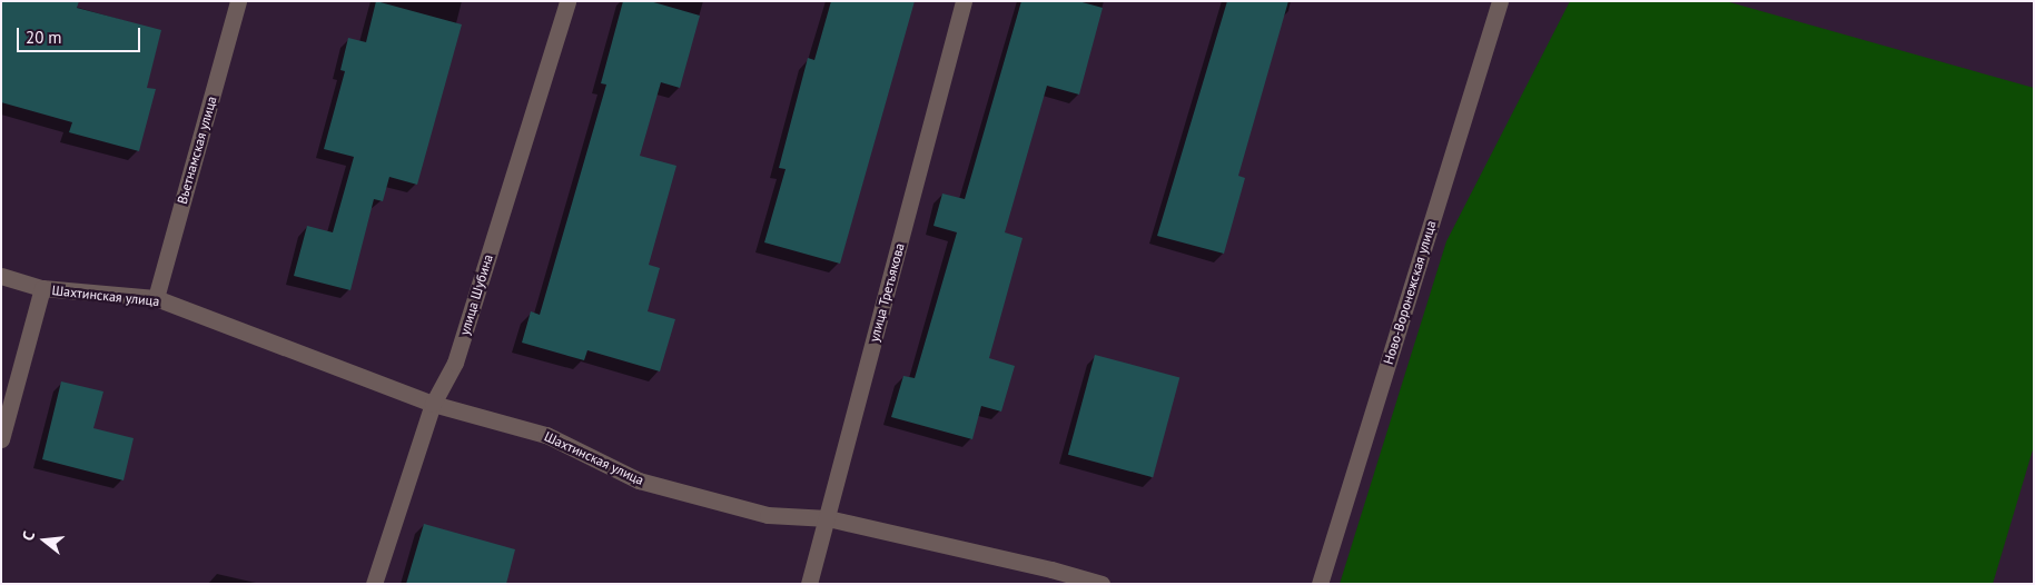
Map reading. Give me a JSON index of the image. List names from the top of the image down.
{
  "streets": {
    "street": [
      "Вьетнамская улица",
      "улица Третьякова",
      "Ново-Воронежская улица",
      "улица Шубина",
      "Шахтинская улица"
    ]
  },
  "crossings": [
    ["Вьетнамская улица", "Шахтинская улица"],
    ["улица Третьякова", "Шахтинская улица"],
    ["улица Шубина", "Шахтинская улица"]
  ],
  "scale_bar": "20 m",
  "north": "left"
}
